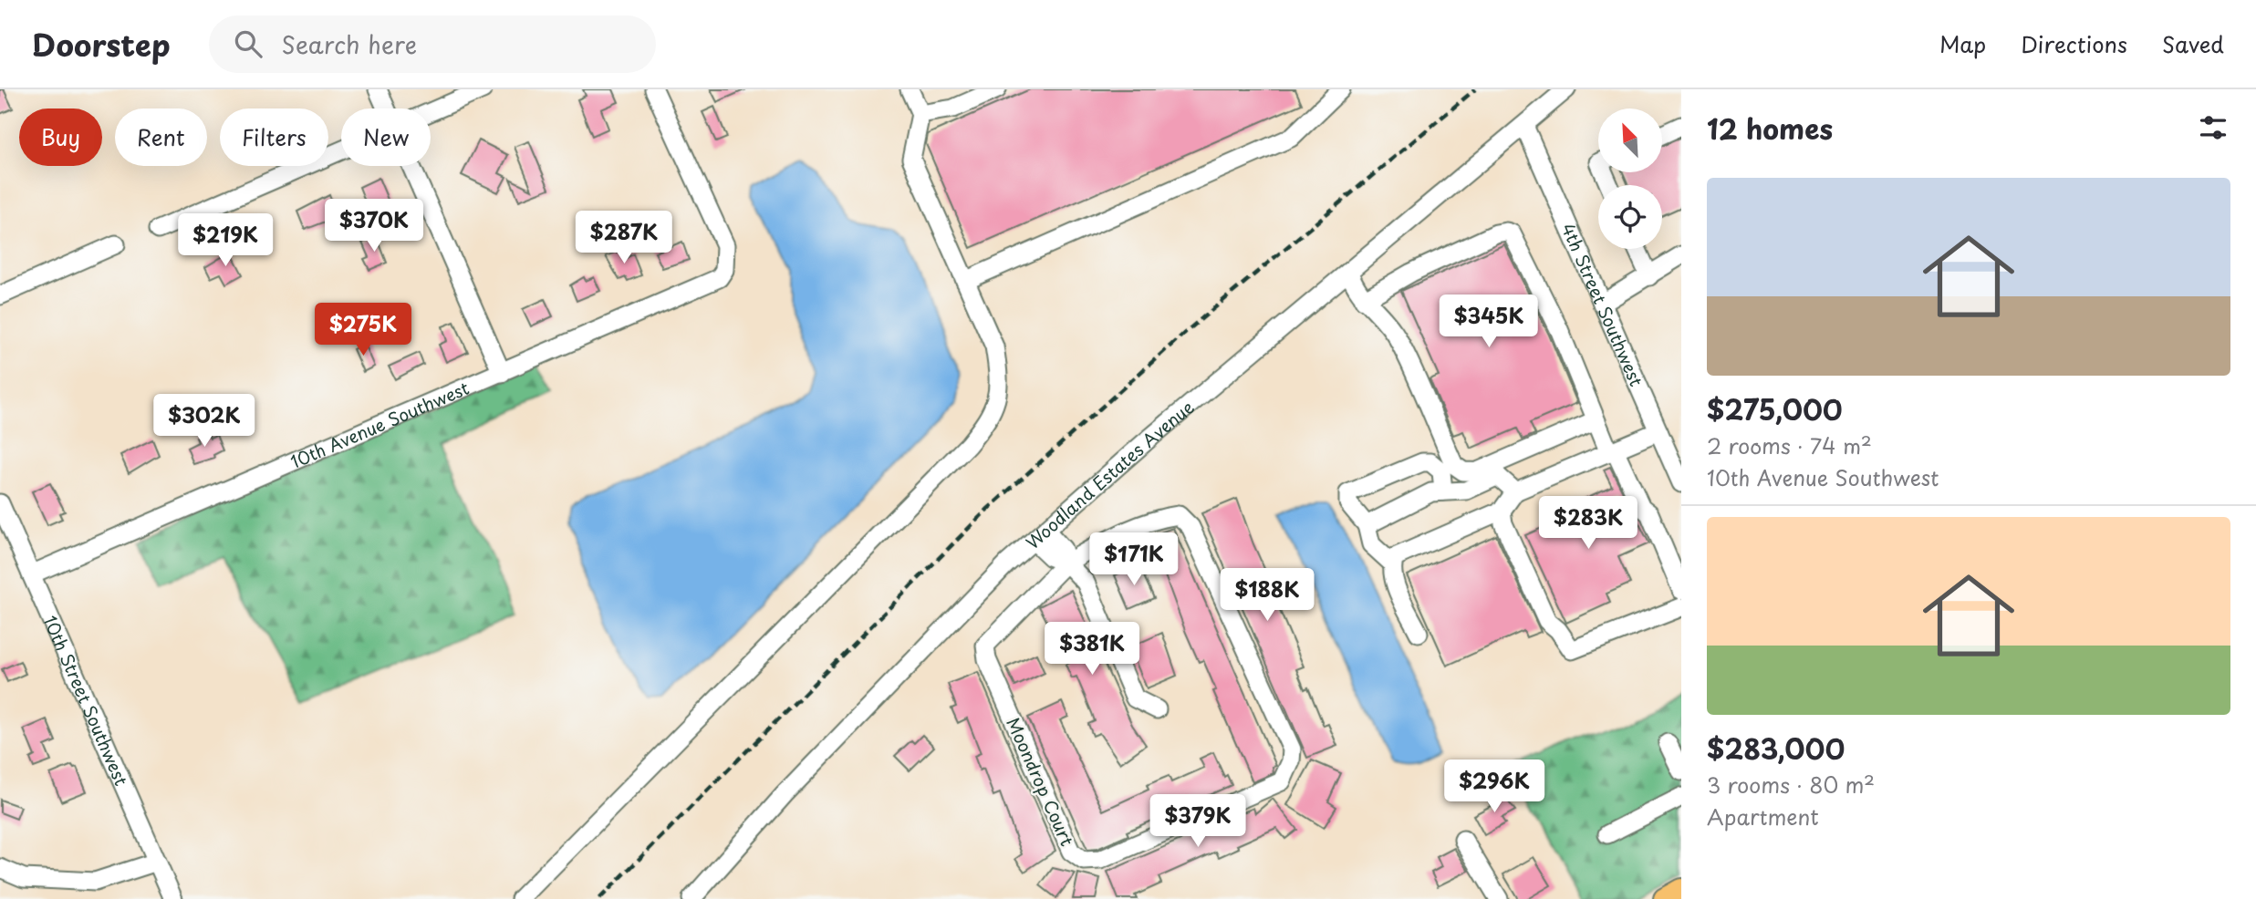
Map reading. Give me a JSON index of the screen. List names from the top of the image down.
{
  "streets": {
    "street": [
      "4th Street Southwest",
      "10th Avenue Southwest",
      "Woodland Estates Avenue",
      "10th Street Southwest",
      "Moondrop Court"
    ]
  },
  "crossings": [
    ["4th Street Southwest", "Woodland Estates Avenue"],
    ["10th Avenue Southwest", "10th Street Southwest"]
  ],
  "north": "top left",
  "page": {
    "header": "Doorstep",
    "search": "Search here",
    "nav": ["Map", "Directions", "Saved"],
    "heading": "12 homes",
    "chip": [
      "Buy",
      "Rent",
      "Filters",
      "New"
    ],
    "list": [
      {
        "name": "$275,000",
        "note": "2 rooms · 74 m² · 10th Avenue Southwest"
      },
      {
        "name": "$283,000",
        "note": "3 rooms · 80 m² · Apartment"
      }
    ],
    "price": [
      "$370K",
      "$287K",
      "$219K",
      "$345K",
      "$275K",
      "$302K",
      "$283K",
      "$171K",
      "$188K",
      "$381K",
      "$296K",
      "$379K"
    ]
  }
}
